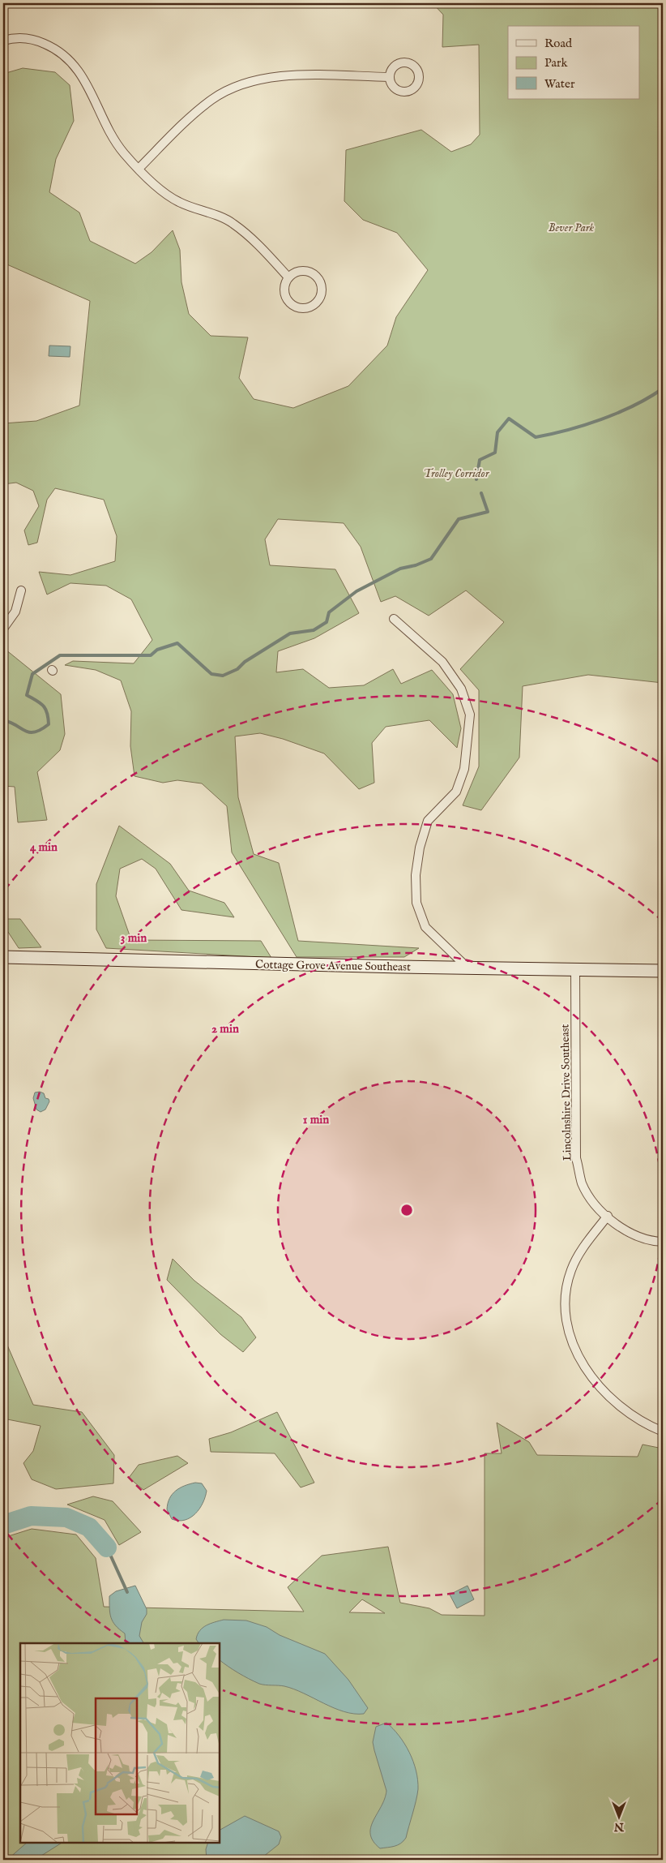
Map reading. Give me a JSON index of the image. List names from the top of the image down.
{
  "streets": {
    "main road": ["Cottage Grove Avenue Southeast"],
    "street": ["Lincolnshire Drive Southeast"]
  },
  "crossings": [
    ["Cottage Grove Avenue Southeast", "Lincolnshire Drive Southeast"]
  ],
  "parks": ["Bever Park", "Trolley Corridor"],
  "legend": ["Road", "Park", "Water"],
  "north": "bottom",
  "rings": [
    "4 min",
    "3 min",
    "2 min",
    "1 min"
  ]
}
